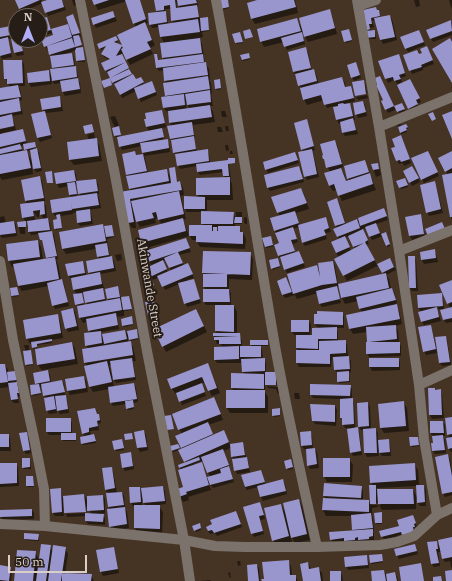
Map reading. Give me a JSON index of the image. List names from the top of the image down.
{
  "streets": {
    "street": ["Akinwande Street"]
  },
  "scale_bar": "50 m",
  "north": "top"
}
